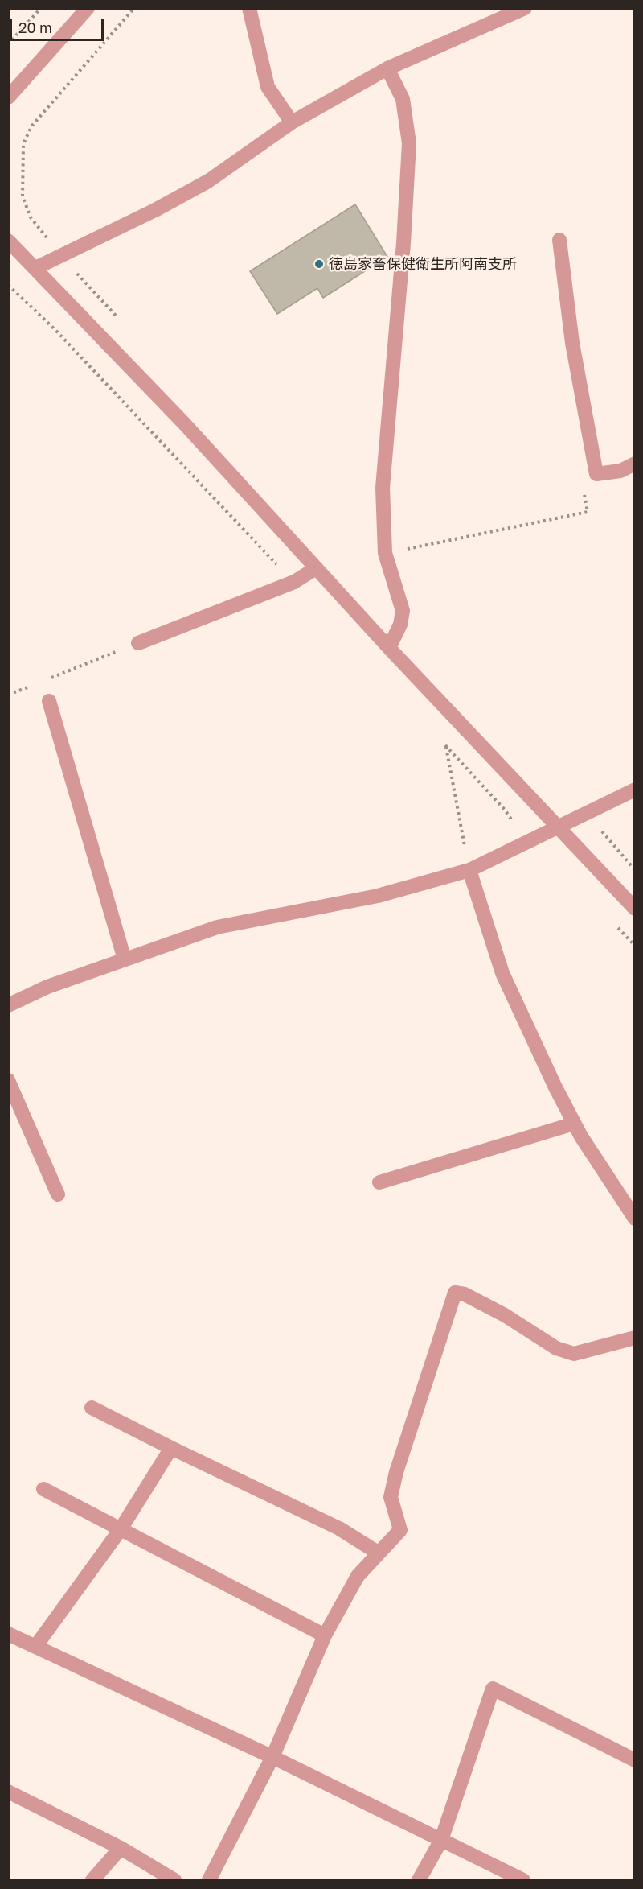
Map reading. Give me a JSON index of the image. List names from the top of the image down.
{
  "places": ["徳島家畜保健衛生所阿南支所"],
  "scale_bar": "20 m"
}
